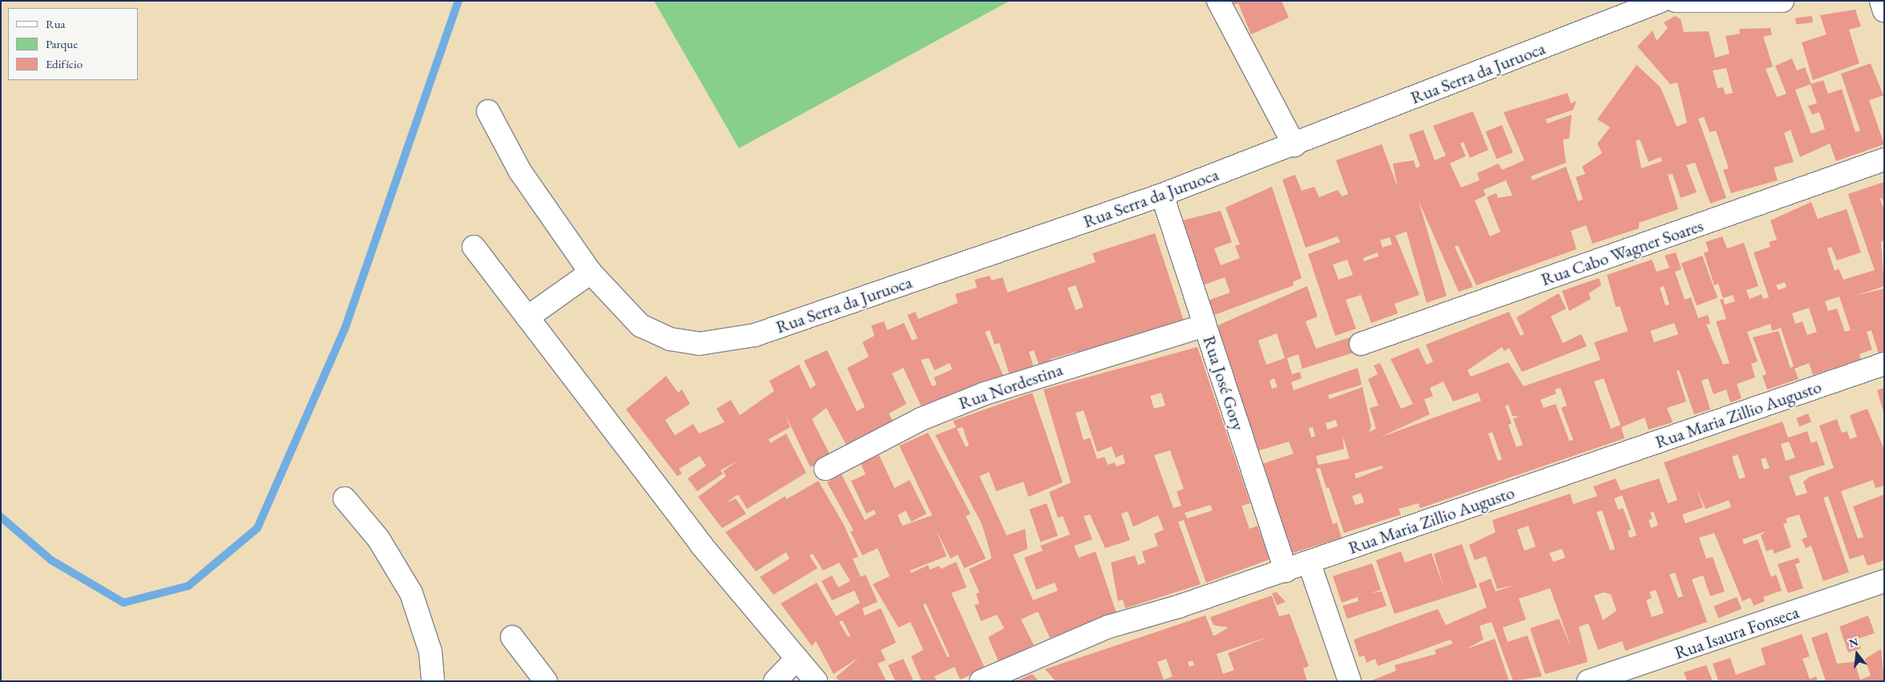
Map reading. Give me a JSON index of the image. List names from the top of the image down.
{
  "streets": {
    "street": [
      "Rua Serra da Juruoca",
      "Rua Cabo Wagner Soares",
      "Rua José Gory",
      "Rua Nordestina",
      "Rua Maria Zillio Augusto",
      "Rua Isaura Fonseca"
    ]
  },
  "crossings": [
    ["Rua Serra da Juruoca", "Rua José Gory"],
    ["Rua José Gory", "Rua Nordestina"],
    ["Rua José Gory", "Rua Maria Zillio Augusto"]
  ],
  "legend": ["Rua", "Parque", "Edifício"],
  "north": "top"
}
